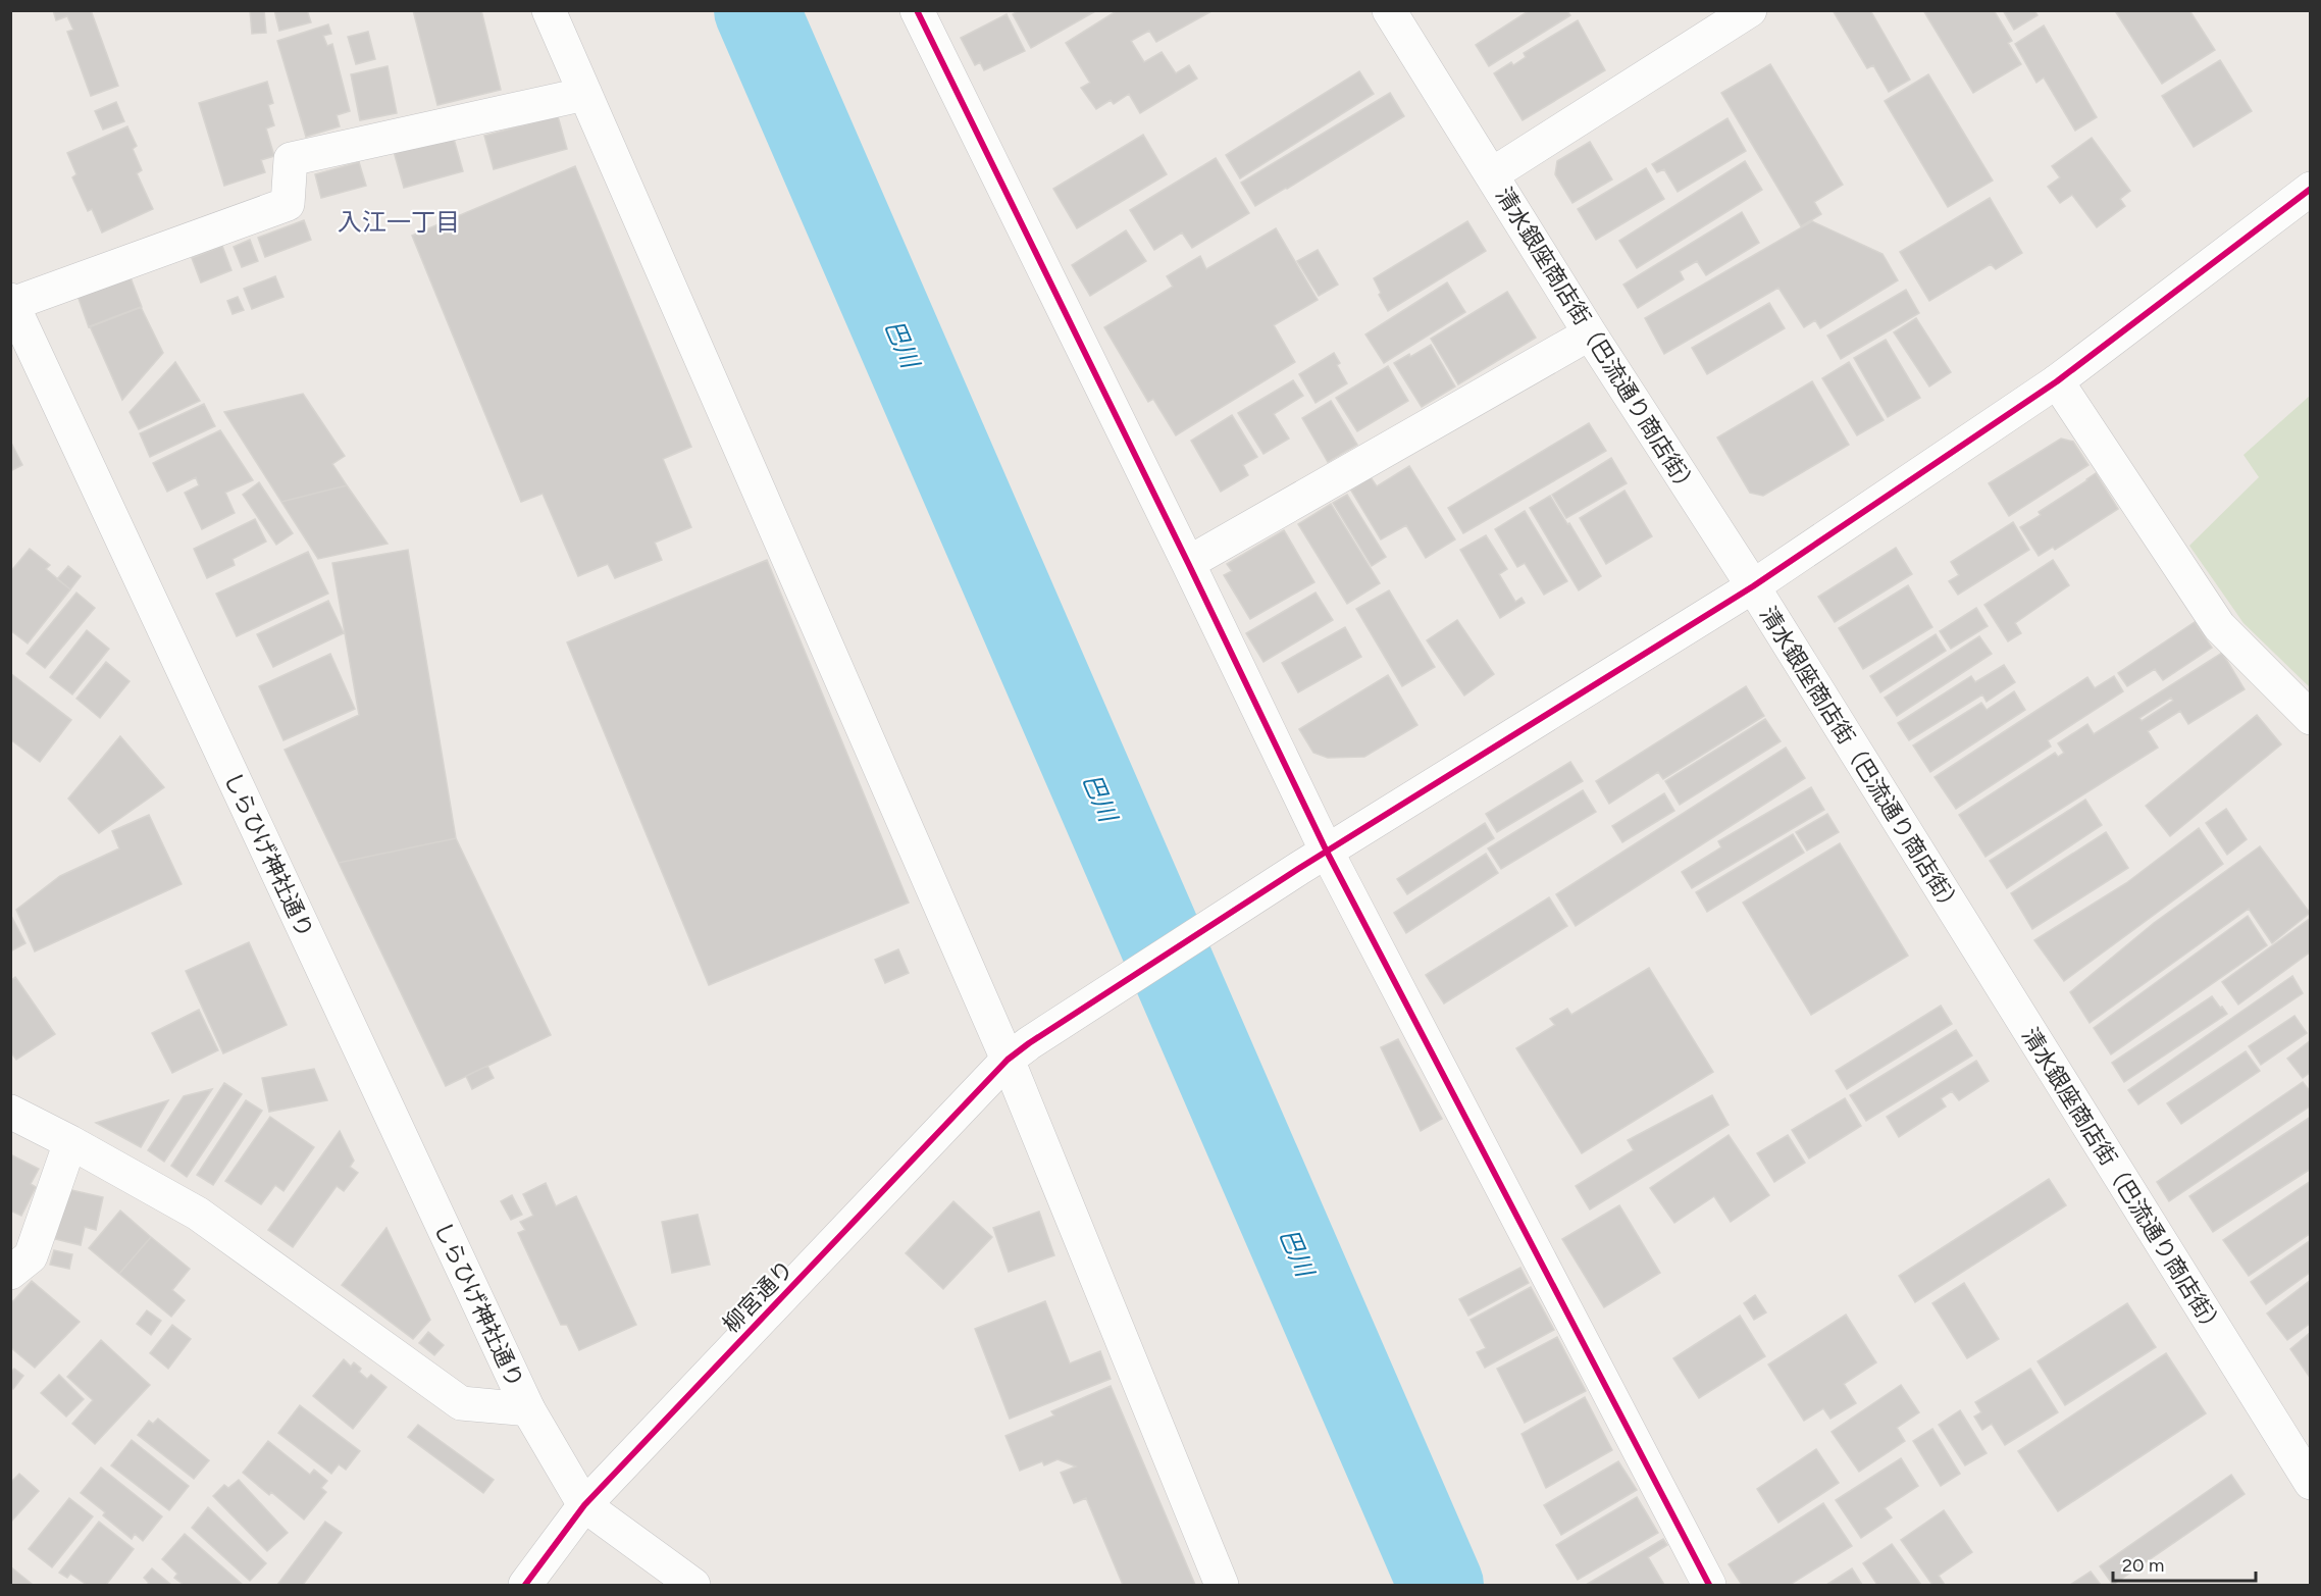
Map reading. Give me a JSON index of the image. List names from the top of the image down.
{
  "streets": {
    "street": ["清水銀座商店街（巴流通り商店街）", "しらひげ神社通り", "柳宮通り"]
  },
  "crossings": [
    ["清水銀座商店街（巴流通り商店街）", "柳宮通り"],
    ["しらひげ神社通り", "柳宮通り"]
  ],
  "districts": ["入江一丁目"],
  "water": ["巴川"],
  "scale_bar": "20 m"
}
